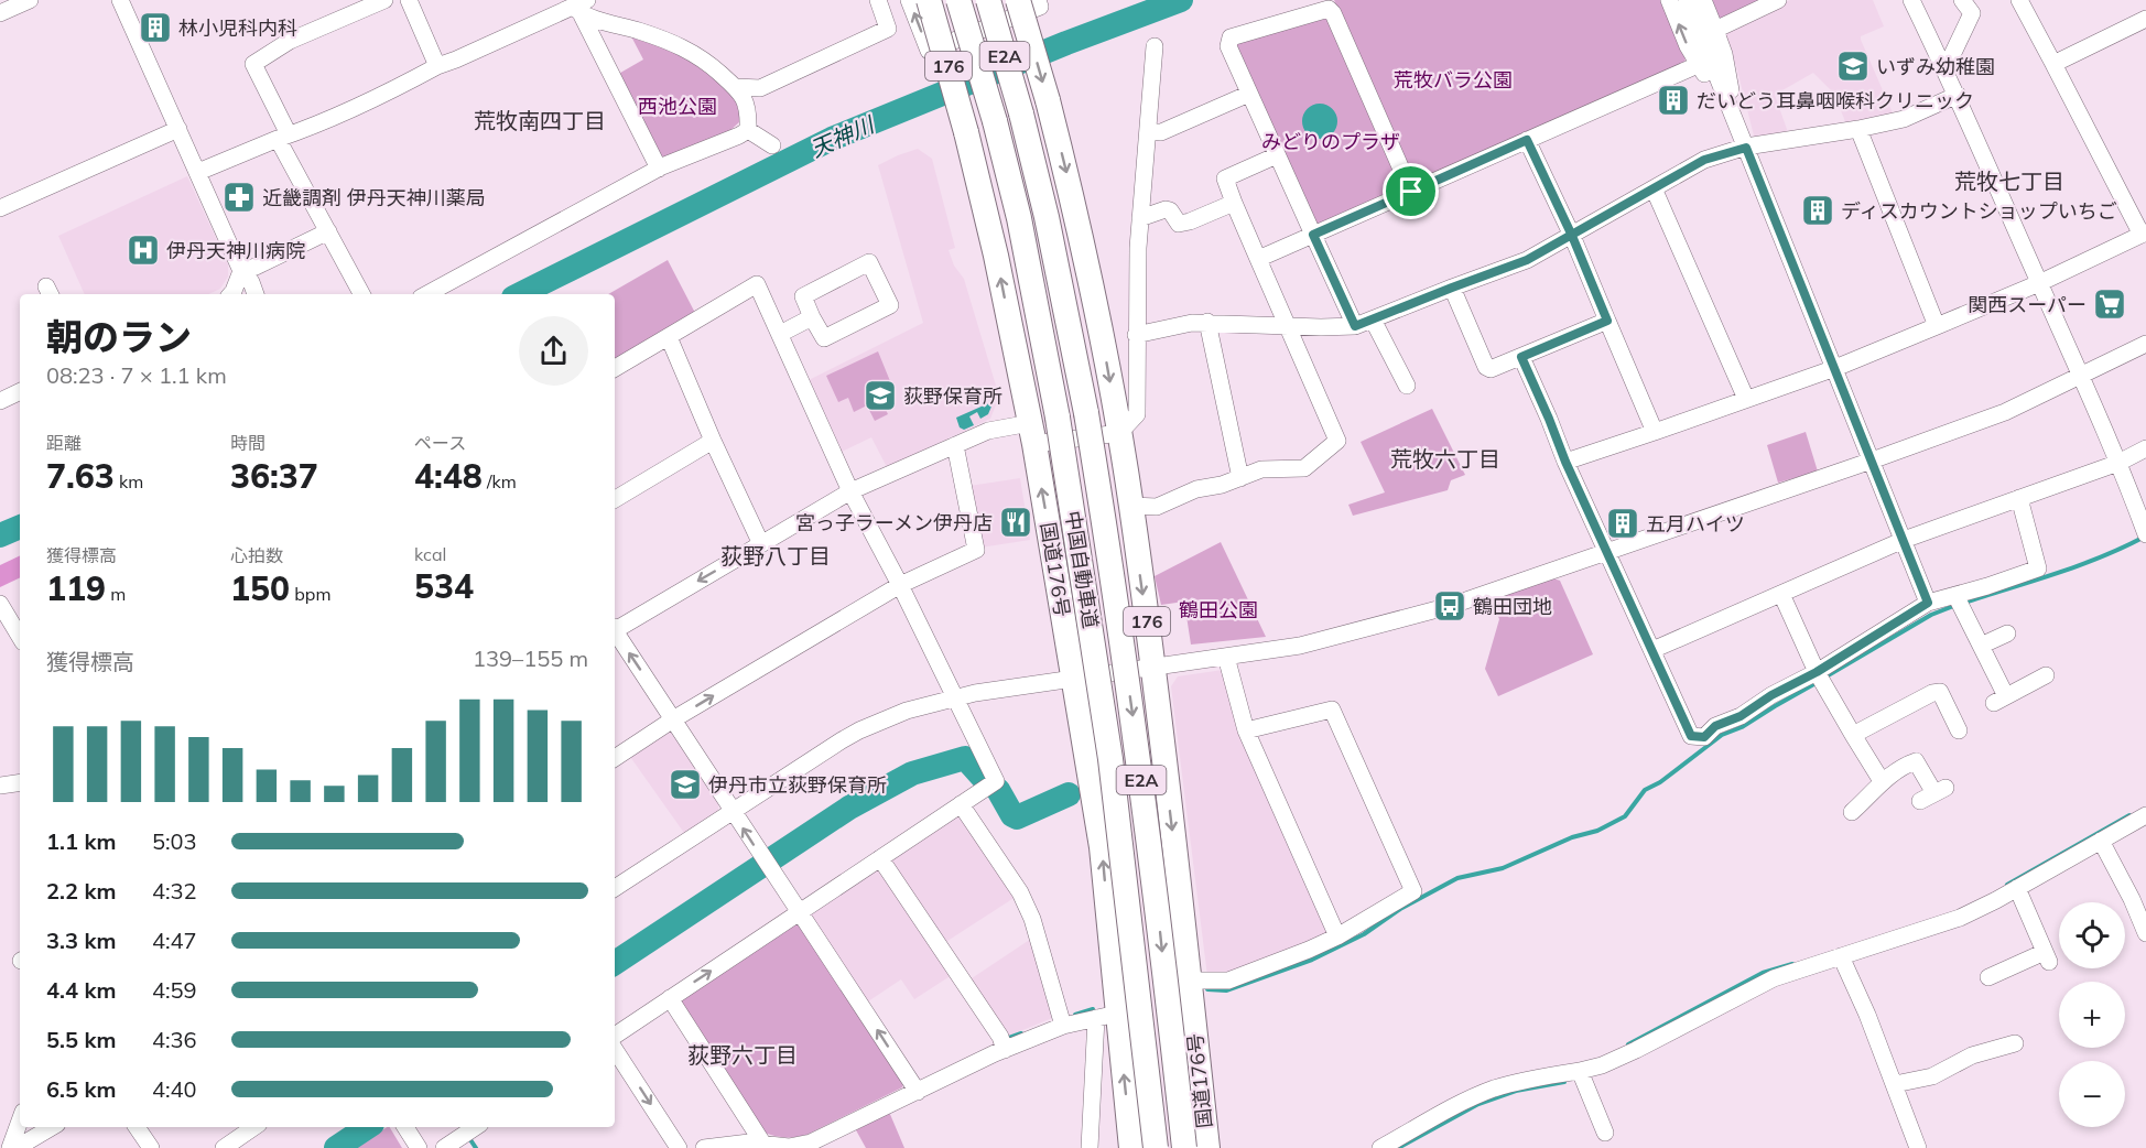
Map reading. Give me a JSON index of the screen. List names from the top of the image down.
{
  "streets": {
    "highway": [
      "E2A",
      "176",
      "国道176号",
      "中国自動車道"
    ]
  },
  "districts": [
    "荒牧南四丁目",
    "荒牧七丁目",
    "荒牧六丁目",
    "荻野八丁目",
    "荻野六丁目"
  ],
  "water": ["天神川"],
  "parks": [
    "荒牧バラ公園",
    "西池公園",
    "みどりのプラザ",
    "鶴田公園"
  ],
  "places": {
    "building": [
      "林小児科内科",
      "だいどう耳鼻咽喉科クリニック",
      "ディスカウントショップいちご",
      "五月ハイツ"
    ],
    "school or university": ["いずみ幼稚園", "荻野保育所", "伊丹市立荻野保育所"],
    "pharmacy": ["近畿調剤 伊丹天神川薬局"],
    "hospital": ["伊丹天神川病院"],
    "supermarket": ["関西スーパー"],
    "restaurant": ["宮っ子ラーメン伊丹店"],
    "bus stop": ["鶴田団地"]
  },
  "page": {
    "heading": ["朝のラン", "08:23 · 7 × 1.1 km"],
    "stats": [
      ["距離", "7.63 km"],
      ["時間", "36:37"],
      ["ペース", "4:48 /km"],
      ["獲得標高", "119 m"],
      ["心拍数", "150 bpm"],
      ["kcal", "534"]
    ],
    "chart": ["獲得標高", "139–155 m"],
    "list": [
      {
        "name": "1.1 km",
        "note": "5:03"
      },
      {
        "name": "2.2 km",
        "note": "4:32"
      },
      {
        "name": "3.3 km",
        "note": "4:47"
      },
      {
        "name": "4.4 km",
        "note": "4:59"
      },
      {
        "name": "5.5 km",
        "note": "4:36"
      },
      {
        "name": "6.5 km",
        "note": "4:40"
      }
    ],
    "map_buttons": ["+", "−"]
  }
}
